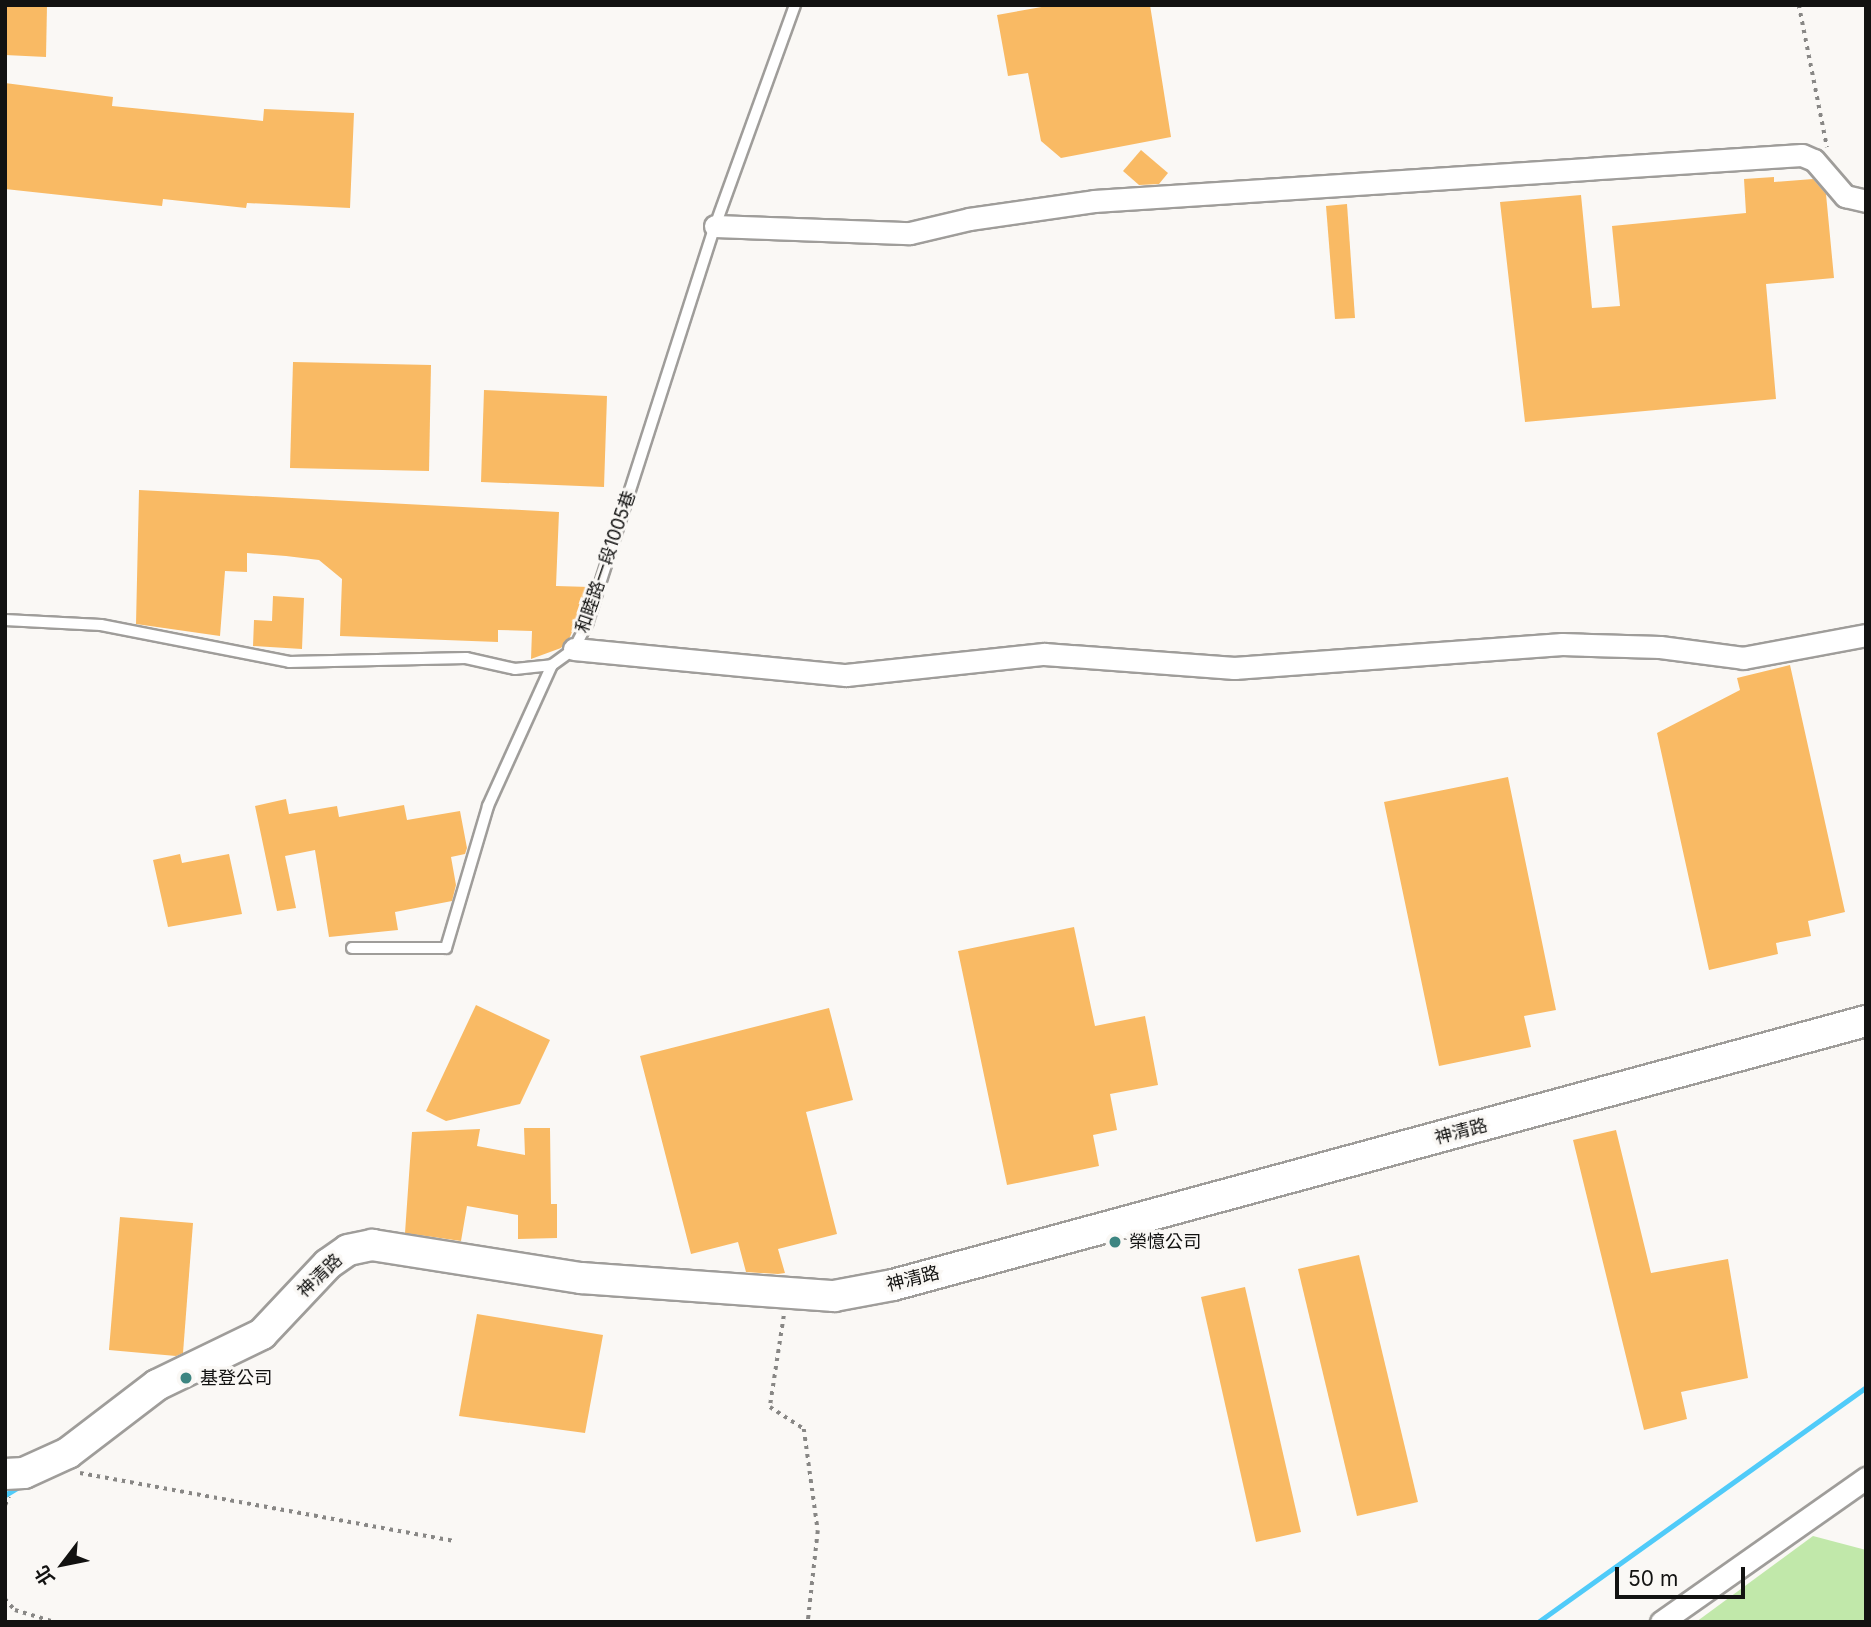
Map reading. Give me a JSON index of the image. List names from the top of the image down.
{
  "streets": {
    "street": ["神清路"],
    "lane": ["和睦路一段1005巷"]
  },
  "places": ["榮憶公司", "基登公司"],
  "scale_bar": "50 m",
  "north": "bottom left"
}
